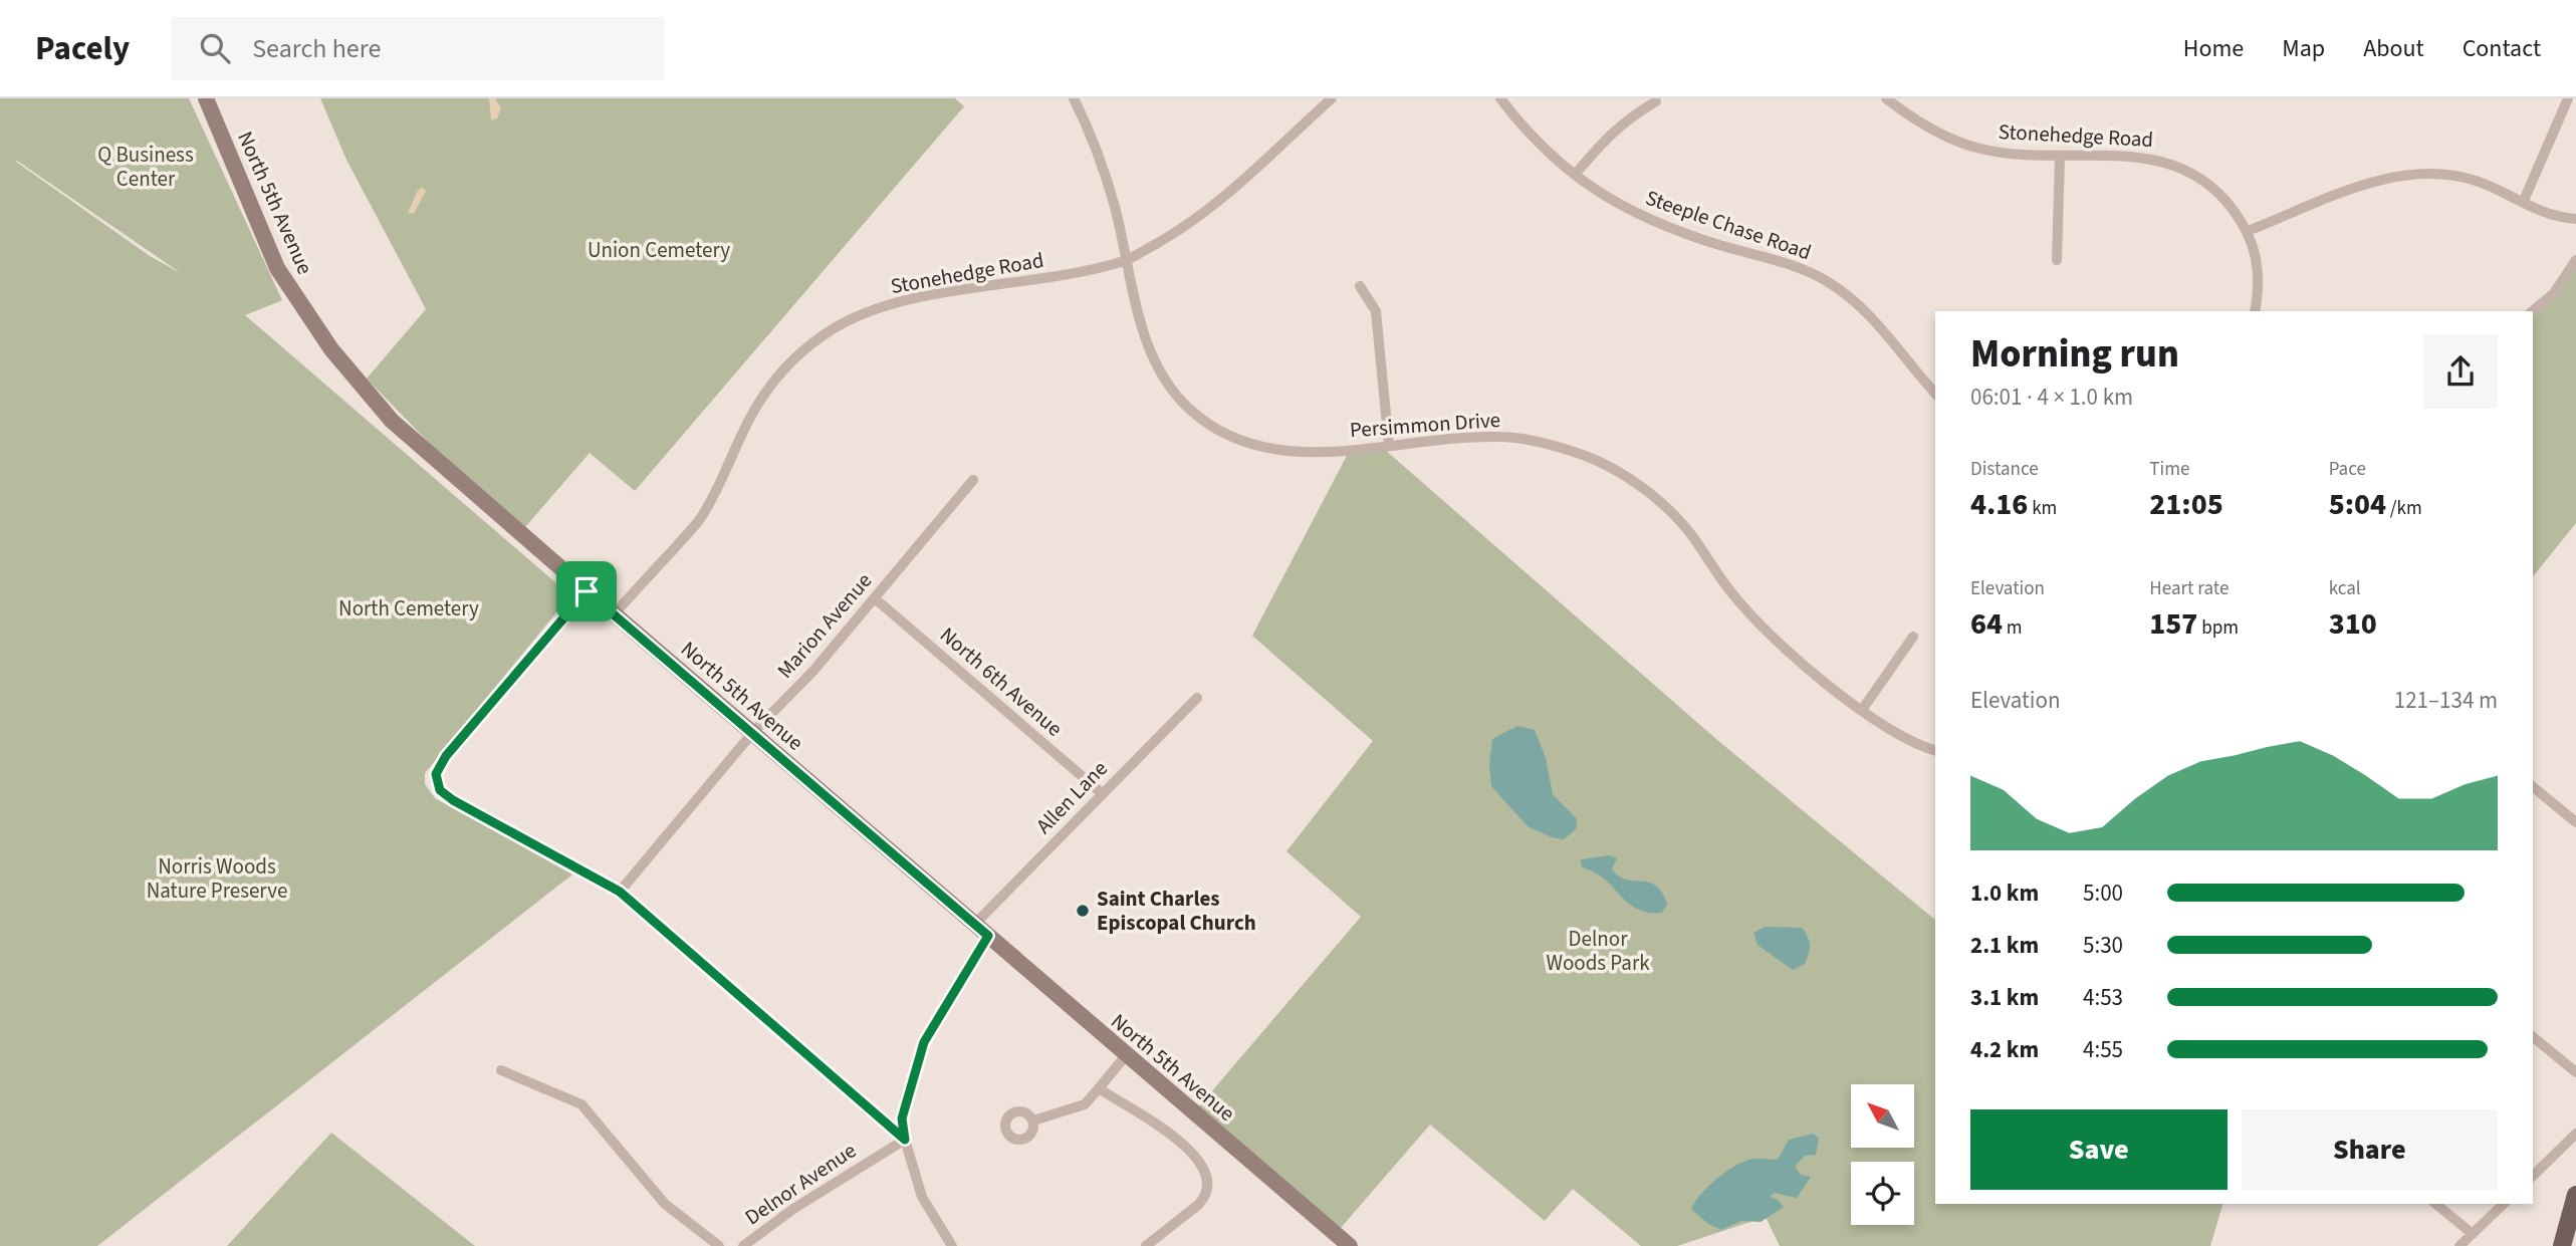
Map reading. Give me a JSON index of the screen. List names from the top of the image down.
{
  "streets": {
    "main road": ["North 5th Avenue"],
    "street": [
      "Stonehedge Road",
      "Steeple Chase Road",
      "Persimmon Drive",
      "Marion Avenue",
      "North 6th Avenue",
      "Allen Lane",
      "Delnor Avenue"
    ]
  },
  "crossings": [
    ["Stonehedge Road", "North 5th Avenue"],
    ["Stonehedge Road", "Persimmon Drive"],
    ["North 5th Avenue", "Marion Avenue"],
    ["North 5th Avenue", "Allen Lane"],
    ["Marion Avenue", "North 6th Avenue"],
    ["North 6th Avenue", "Allen Lane"]
  ],
  "parks": [
    "Q Business Center",
    "Union Cemetery",
    "North Cemetery",
    "Norris Woods Nature Preserve",
    "Delnor Woods Park"
  ],
  "places": ["Saint Charles Episcopal Church"],
  "north": "top left",
  "page": {
    "header": "Pacely",
    "search": "Search here",
    "nav": [
      "Home",
      "Map",
      "About",
      "Contact"
    ],
    "heading": ["Morning run", "06:01 · 4 × 1.0 km"],
    "stats": [
      ["Distance", "4.16 km"],
      ["Time", "21:05"],
      ["Pace", "5:04 /km"],
      ["Elevation", "64 m"],
      ["Heart rate", "157 bpm"],
      ["kcal", "310"]
    ],
    "chart": ["Elevation", "121–134 m"],
    "list": [
      {
        "name": "1.0 km",
        "note": "5:00"
      },
      {
        "name": "2.1 km",
        "note": "5:30"
      },
      {
        "name": "3.1 km",
        "note": "4:53"
      },
      {
        "name": "4.2 km",
        "note": "4:55"
      }
    ],
    "buttons": ["Save", "Share"]
  }
}
